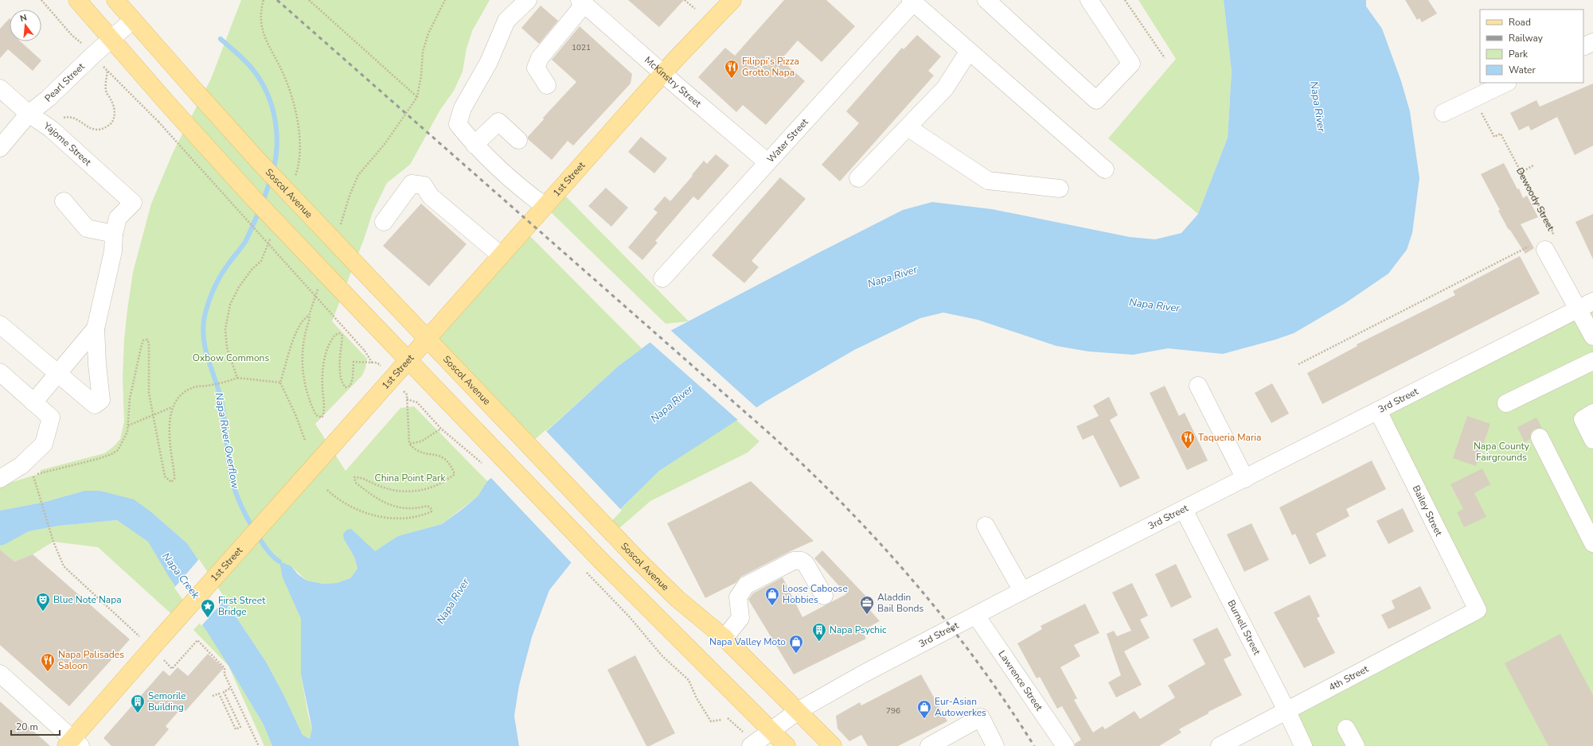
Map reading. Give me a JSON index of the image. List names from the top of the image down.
{
  "streets": {
    "main road": ["1st Street", "Soscol Avenue"],
    "street": [
      "Pearl Street",
      "McKinstry Street",
      "Water Street",
      "Yajome Street",
      "3rd Street",
      "Bailey Street",
      "Burnell Street",
      "4th Street",
      "Lawrence Street"
    ],
    "path": ["Dewoody Street"]
  },
  "crossings": [
    ["Pearl Street", "Yajome Street"],
    ["Pearl Street", "Soscol Avenue"],
    ["McKinstry Street", "Water Street"],
    ["McKinstry Street", "1st Street"],
    ["1st Street", "Soscol Avenue"],
    ["Soscol Avenue", "3rd Street"],
    ["3rd Street", "Bailey Street"],
    ["3rd Street", "Burnell Street"],
    ["3rd Street", "Lawrence Street"],
    ["Bailey Street", "4th Street"],
    ["Burnell Street", "4th Street"]
  ],
  "water": ["Napa River", "Napa River Overflow", "Napa Creek"],
  "parks": ["Oxbow Commons", "Napa County Fairgrounds", "China Point Park"],
  "places": {
    "restaurant": ["Filippi's Pizza Grotto Napa", "Taqueria Maria", "Napa Palisades Saloon"],
    "shop": ["Loose Caboose Hobbies", "Napa Valley Moto", "Eur-Asian Autowerkes"],
    "theatre": ["Blue Note Napa"],
    "office": ["Aladdin Bail Bonds"],
    "place": ["First Street Bridge"],
    "building": ["Napa Psychic", "Semorile Building"]
  },
  "house_numbers": ["1021", "796"],
  "legend": [
    "Road",
    "Railway",
    "Park",
    "Water"
  ],
  "scale_bar": "20 m",
  "north": "top"
}
